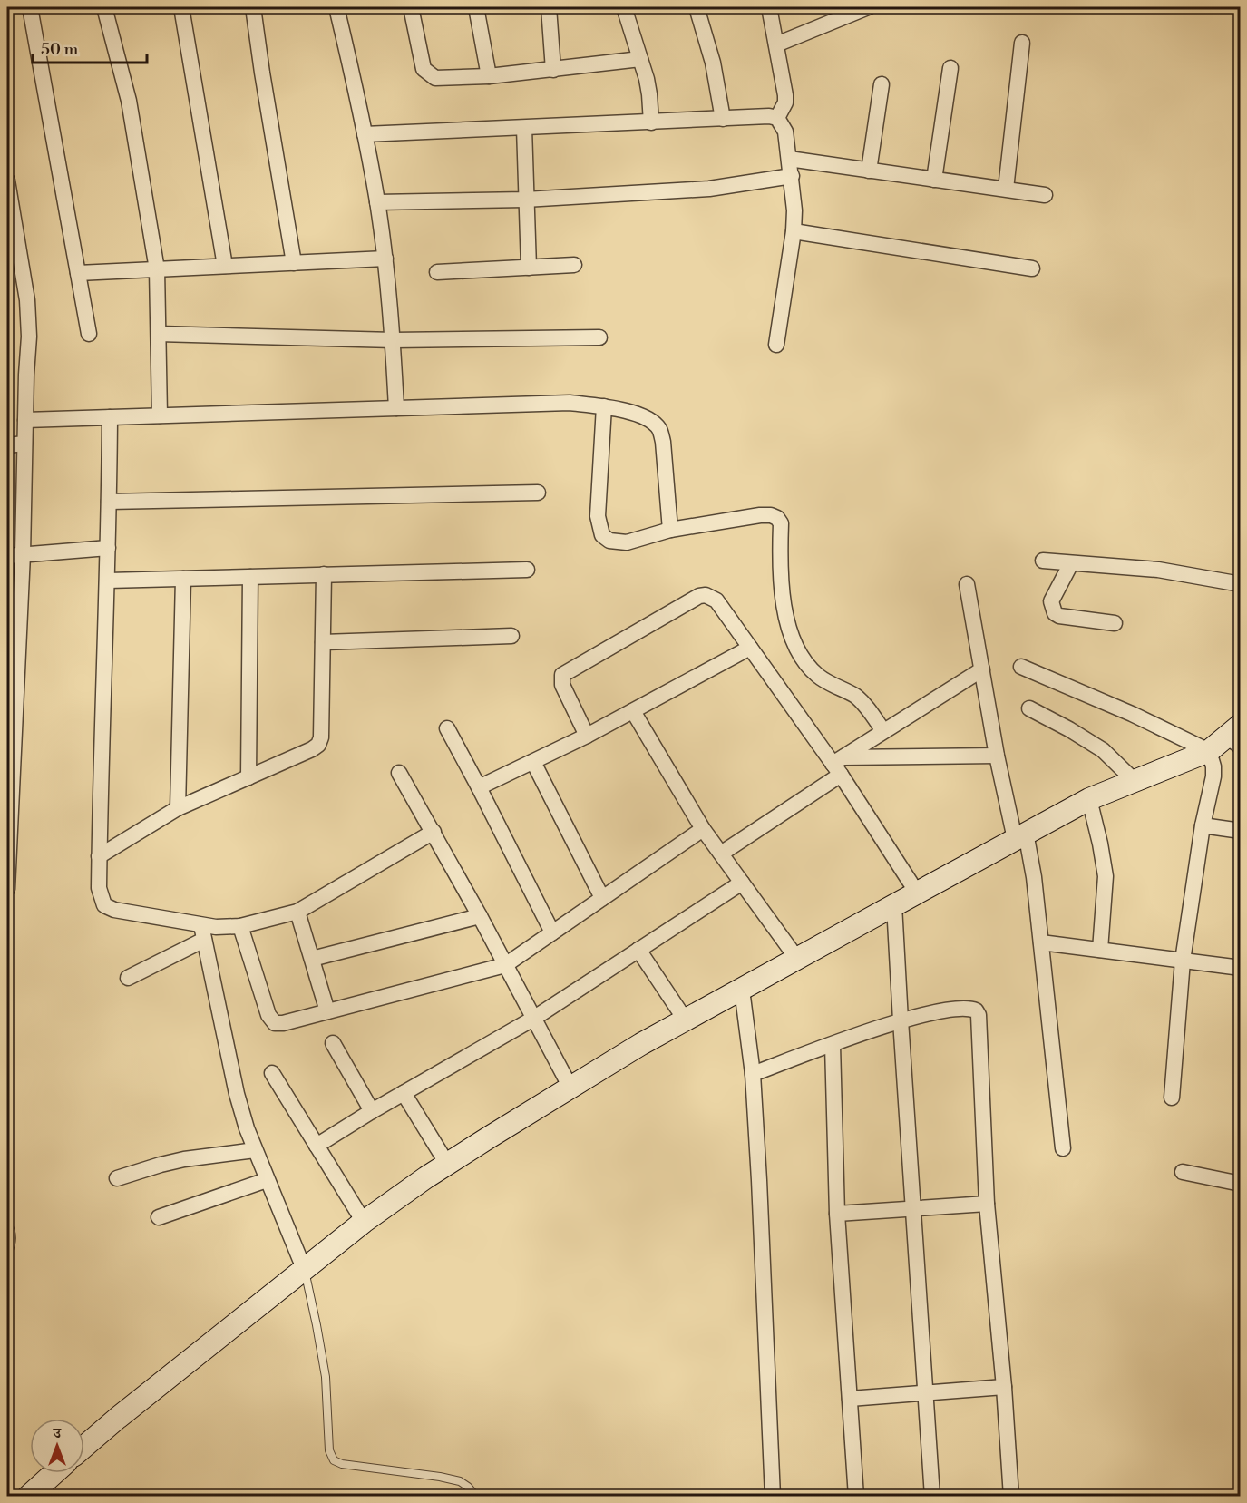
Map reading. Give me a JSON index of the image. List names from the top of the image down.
{
  "scale_bar": "50 m",
  "north": "top"
}
